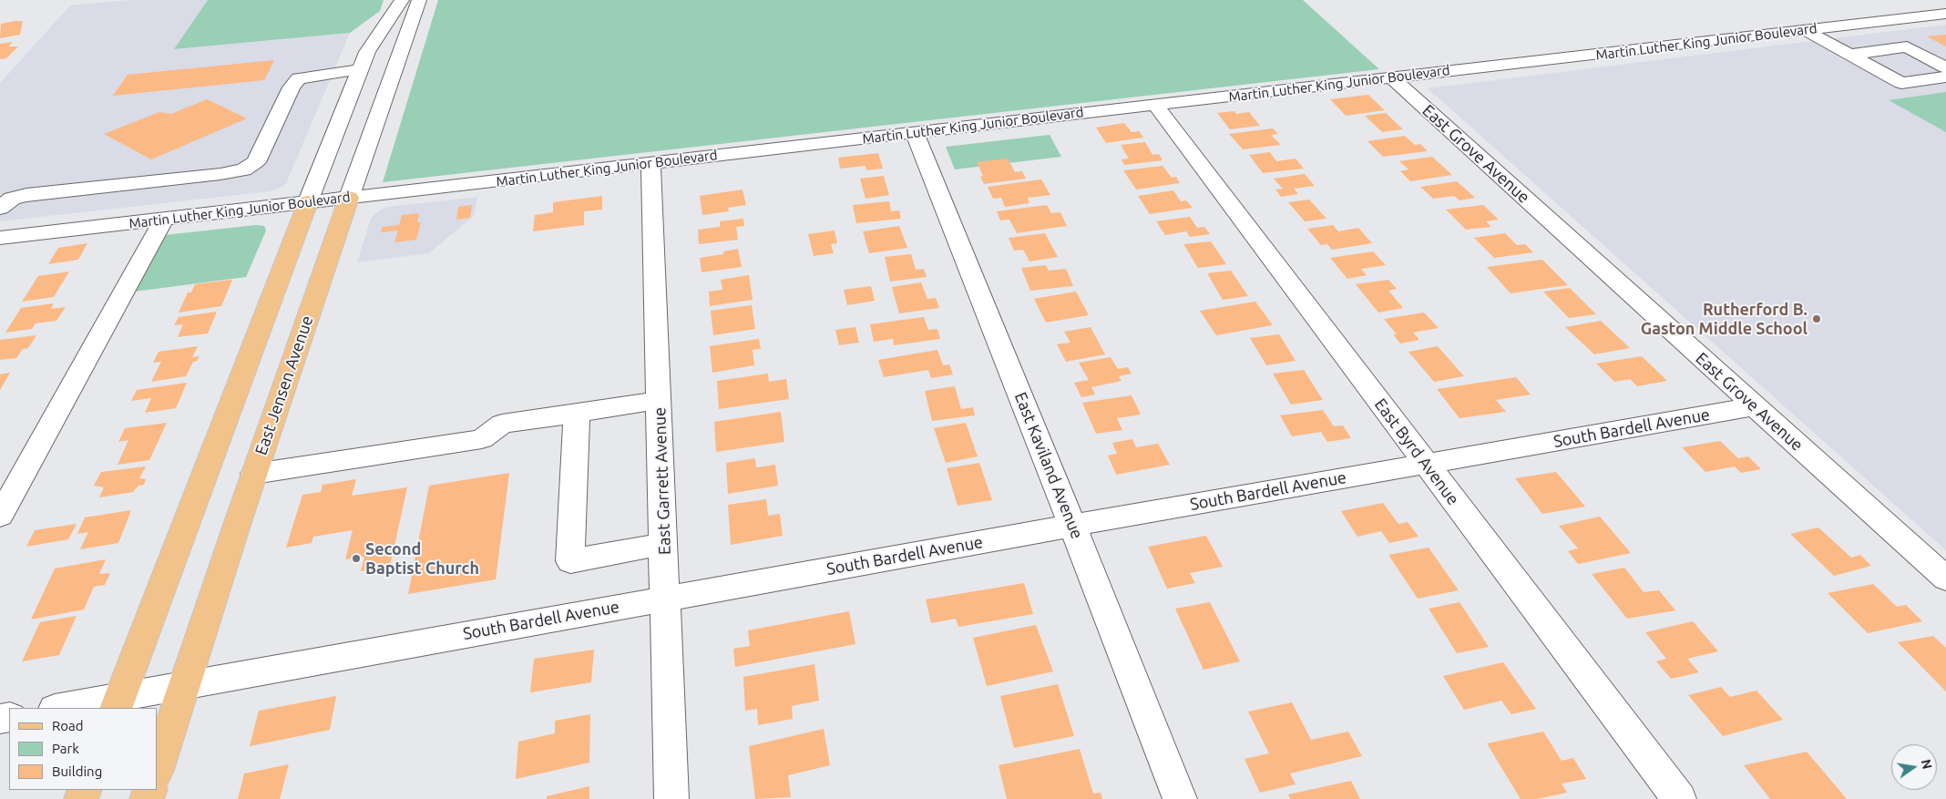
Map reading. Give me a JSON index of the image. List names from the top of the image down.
{
  "streets": {
    "main road": ["East Jensen Avenue"],
    "street": [
      "Martin Luther King Junior Boulevard",
      "East Grove Avenue",
      "South Bardell Avenue",
      "East Byrd Avenue",
      "East Kaviland Avenue",
      "East Garrett Avenue"
    ]
  },
  "crossings": [
    ["Martin Luther King Junior Boulevard", "East Grove Avenue"],
    ["Martin Luther King Junior Boulevard", "East Jensen Avenue"],
    ["Martin Luther King Junior Boulevard", "East Byrd Avenue"],
    ["Martin Luther King Junior Boulevard", "East Kaviland Avenue"],
    ["Martin Luther King Junior Boulevard", "East Garrett Avenue"],
    ["East Grove Avenue", "South Bardell Avenue"],
    ["East Jensen Avenue", "South Bardell Avenue"],
    ["South Bardell Avenue", "East Byrd Avenue"],
    ["South Bardell Avenue", "East Kaviland Avenue"],
    ["South Bardell Avenue", "East Garrett Avenue"]
  ],
  "places": ["Rutherford B. Gaston Middle School", "Second Baptist Church"],
  "legend": ["Road", "Park", "Building"],
  "north": "right"
}
